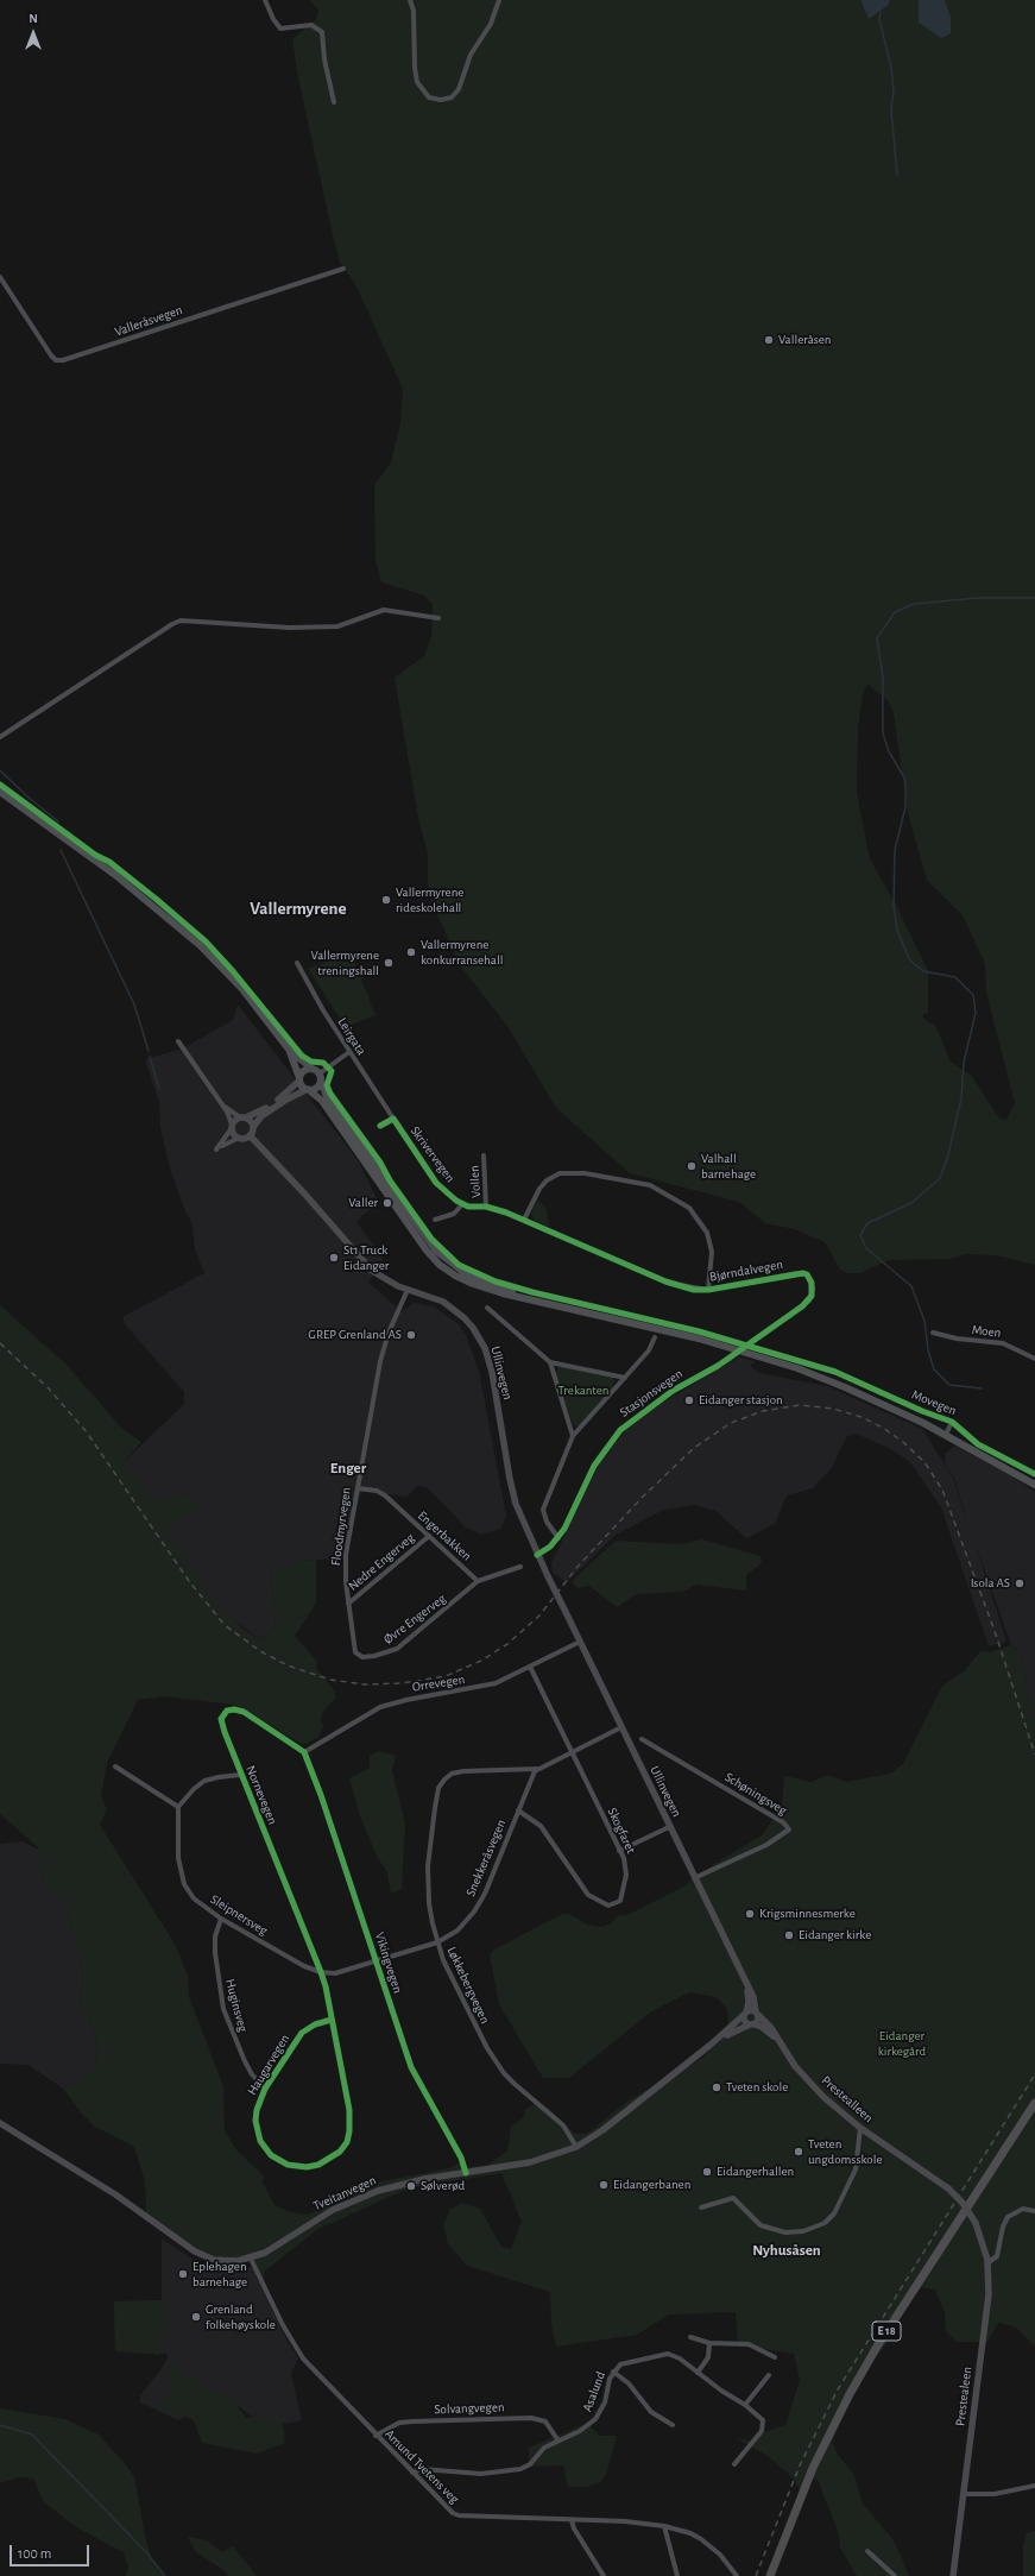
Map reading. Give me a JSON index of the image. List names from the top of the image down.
{
  "streets": {
    "highway": ["E 18"],
    "main road": [
      "Ullinvegen",
      "Movegen",
      "Prestealleen",
      "Tveitanvegen",
      "Prestealeen"
    ],
    "street": [
      "Valleråsvegen",
      "Leirgata",
      "Skrivervegen",
      "Vollen",
      "Bjørndalvegen",
      "Moen",
      "Stasjonsvegen",
      "Floodmyrvegen",
      "Engerbakken",
      "Nedre Engerveg",
      "Øvre Engerveg",
      "Orrevegen",
      "Schøningsveg",
      "Nornevegen",
      "Skogfaret",
      "Snekkeråsvegen",
      "Sleipnersveg",
      "Vikingvegen",
      "Løkkebergvegen",
      "Huginsveg",
      "Haugarvegen",
      "Asalund",
      "Solvangvegen",
      "Amund Tvetens veg"
    ]
  },
  "crossings": [
    ["Leirgata", "Skrivervegen"],
    ["Bjørndalvegen", "Stasjonsvegen"],
    ["Ullinvegen", "Stasjonsvegen"],
    ["Ullinvegen", "Floodmyrvegen"],
    ["Ullinvegen", "Orrevegen"],
    ["Ullinvegen", "Schøningsveg"],
    ["Ullinvegen", "Prestealleen"],
    ["Ullinvegen", "Tveitanvegen"],
    ["Floodmyrvegen", "Engerbakken"],
    ["Floodmyrvegen", "Nedre Engerveg"],
    ["Floodmyrvegen", "Øvre Engerveg"],
    ["Engerbakken", "Nedre Engerveg"],
    ["Engerbakken", "Øvre Engerveg"],
    ["Orrevegen", "Nornevegen"],
    ["Orrevegen", "Skogfaret"],
    ["Orrevegen", "Vikingvegen"],
    ["Nornevegen", "Snekkeråsvegen"],
    ["Nornevegen", "Sleipnersveg"],
    ["Nornevegen", "Vikingvegen"],
    ["Nornevegen", "Haugarvegen"],
    ["Skogfaret", "Snekkeråsvegen"],
    ["Snekkeråsvegen", "Sleipnersveg"],
    ["Snekkeråsvegen", "Vikingvegen"],
    ["Snekkeråsvegen", "Løkkebergvegen"],
    ["Snekkeråsvegen", "Haugarvegen"],
    ["Sleipnersveg", "Huginsveg"],
    ["Sleipnersveg", "Haugarvegen"],
    ["Vikingvegen", "Tveitanvegen"],
    ["Løkkebergvegen", "Tveitanvegen"],
    ["Huginsveg", "Haugarvegen"],
    ["Prestealleen", "Tveitanvegen"],
    ["Prestealleen", "Prestealeen"],
    ["Tveitanvegen", "Amund Tvetens veg"],
    ["Asalund", "Solvangvegen"],
    ["Asalund", "Amund Tvetens veg"],
    ["Solvangvegen", "Amund Tvetens veg"]
  ],
  "districts": ["Vallermyrene", "Enger", "Nyhusåsen"],
  "parks": ["Trekanten", "Eidanger kirkegård"],
  "places": [
    "Valleråsen",
    "Vallermyrene rideskolehall",
    "Vallermyrene konkurransehall",
    "Vallermyrene treningshall",
    "Valhall barnehage",
    "Valler",
    "St1 Truck Eidanger",
    "GREP Grenland AS",
    "Eidanger stasjon",
    "Isola AS",
    "Krigsminnesmerke",
    "Eidanger kirke",
    "Tveten skole",
    "Tveten ungdomsskole",
    "Eidangerhallen",
    "Eidangerbanen",
    "Sølverød",
    "Eplehagen barnehage",
    "Grenland folkehøyskole"
  ],
  "scale_bar": "100 m",
  "north": "top"
}
